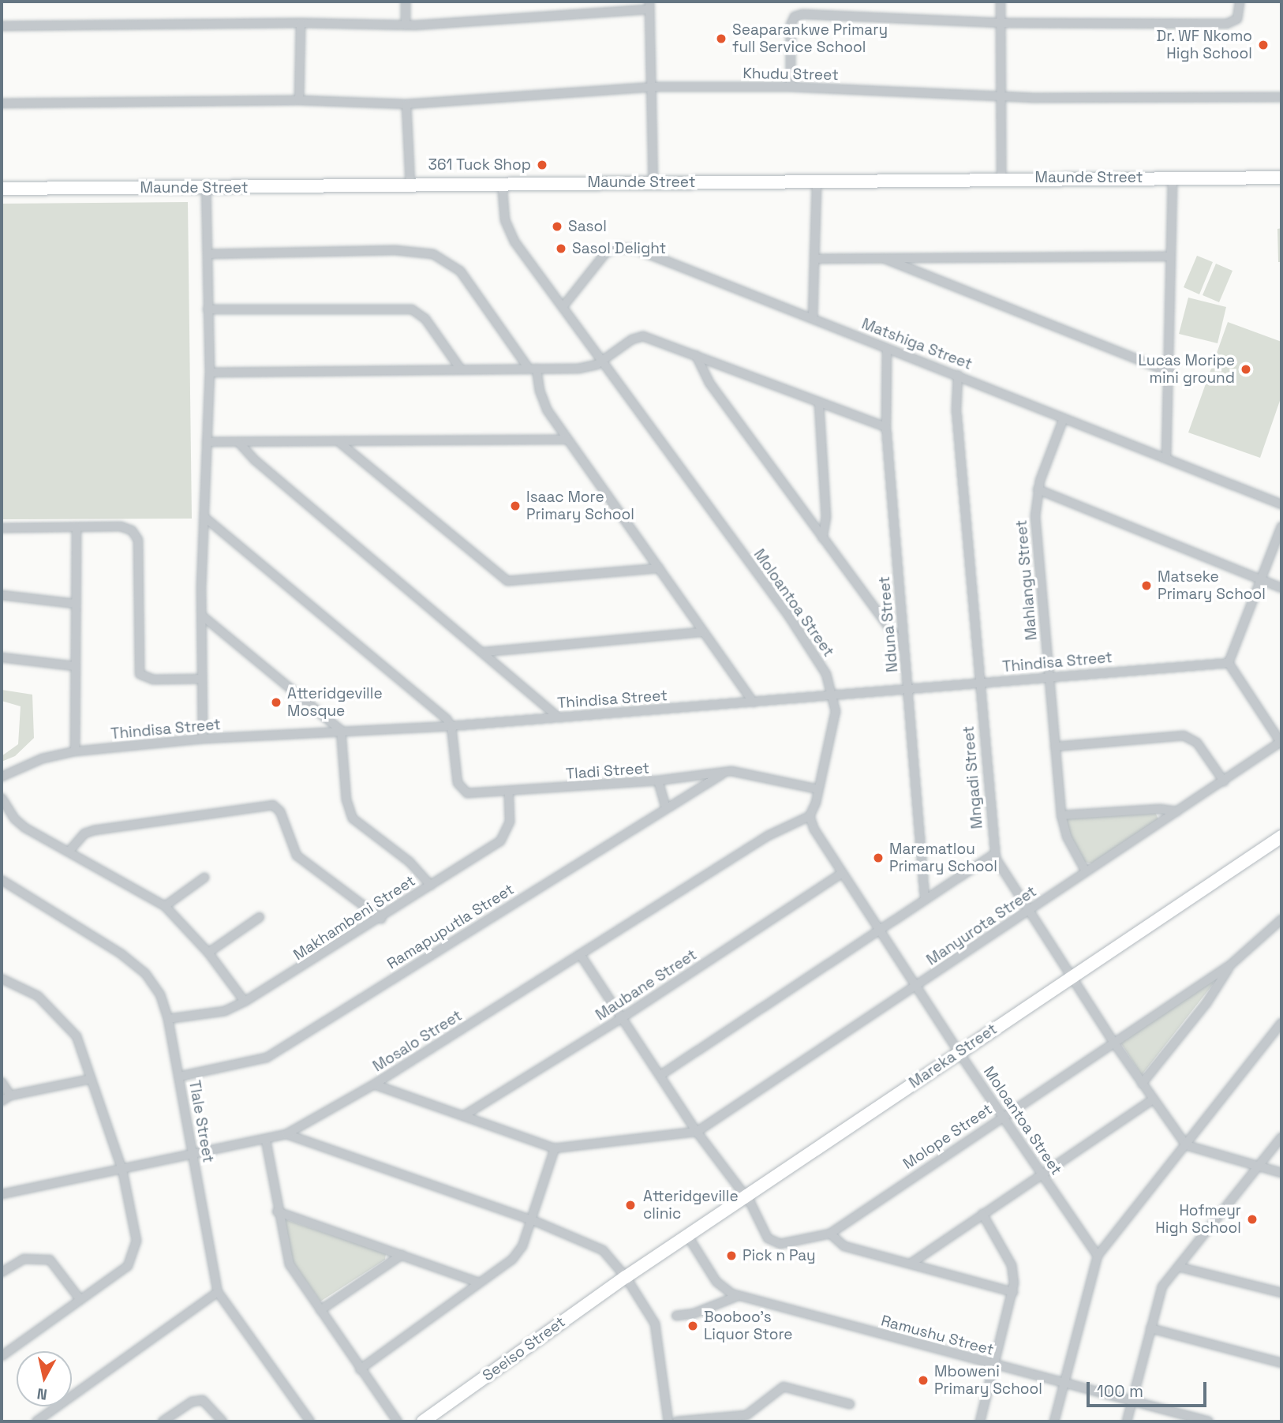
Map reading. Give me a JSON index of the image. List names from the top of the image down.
{
  "streets": {
    "street": [
      "Khudu Street",
      "Maunde Street",
      "Matshiga Street",
      "Mahlangu Street",
      "Moloantoa Street",
      "Nduna Street",
      "Thindisa Street",
      "Tladi Street",
      "Mngadi Street",
      "Makhambeni Street",
      "Manyurota Street",
      "Ramapuputla Street",
      "Maubane Street",
      "Mosalo Street",
      "Mareka Street",
      "Tlale Street",
      "Molope Street",
      "Ramushu Street",
      "Seeiso Street"
    ]
  },
  "crossings": [
    ["Maunde Street", "Moloantoa Street"],
    ["Matshiga Street", "Mahlangu Street"],
    ["Matshiga Street", "Moloantoa Street"],
    ["Matshiga Street", "Nduna Street"],
    ["Matshiga Street", "Mngadi Street"],
    ["Mahlangu Street", "Thindisa Street"],
    ["Mahlangu Street", "Manyurota Street"],
    ["Moloantoa Street", "Thindisa Street"],
    ["Moloantoa Street", "Tladi Street"],
    ["Moloantoa Street", "Manyurota Street"],
    ["Moloantoa Street", "Maubane Street"],
    ["Moloantoa Street", "Mosalo Street"],
    ["Moloantoa Street", "Mareka Street"],
    ["Moloantoa Street", "Molope Street"],
    ["Nduna Street", "Thindisa Street"],
    ["Thindisa Street", "Tladi Street"],
    ["Thindisa Street", "Mngadi Street"],
    ["Tladi Street", "Makhambeni Street"],
    ["Tladi Street", "Ramapuputla Street"],
    ["Mngadi Street", "Manyurota Street"],
    ["Mngadi Street", "Mareka Street"],
    ["Mngadi Street", "Molope Street"],
    ["Makhambeni Street", "Tlale Street"],
    ["Ramapuputla Street", "Tlale Street"],
    ["Mosalo Street", "Tlale Street"],
    ["Mareka Street", "Molope Street"],
    ["Mareka Street", "Ramushu Street"],
    ["Mareka Street", "Seeiso Street"]
  ],
  "places": [
    "Seaparankwe Primary full Service School",
    "Dr. WF Nkomo High School",
    "361 Tuck Shop",
    "Sasol",
    "Sasol Delight",
    "Lucas Moripe mini ground",
    "Isaac More Primary School",
    "Matseke Primary School",
    "Atteridgeville Mosque",
    "Marematlou Primary School",
    "Atteridgeville clinic",
    "Hofmeyr High School",
    "Pick n Pay",
    "Booboo's Liquor Store",
    "Mboweni Primary School"
  ],
  "scale_bar": "100 m",
  "north": "bottom"
}
